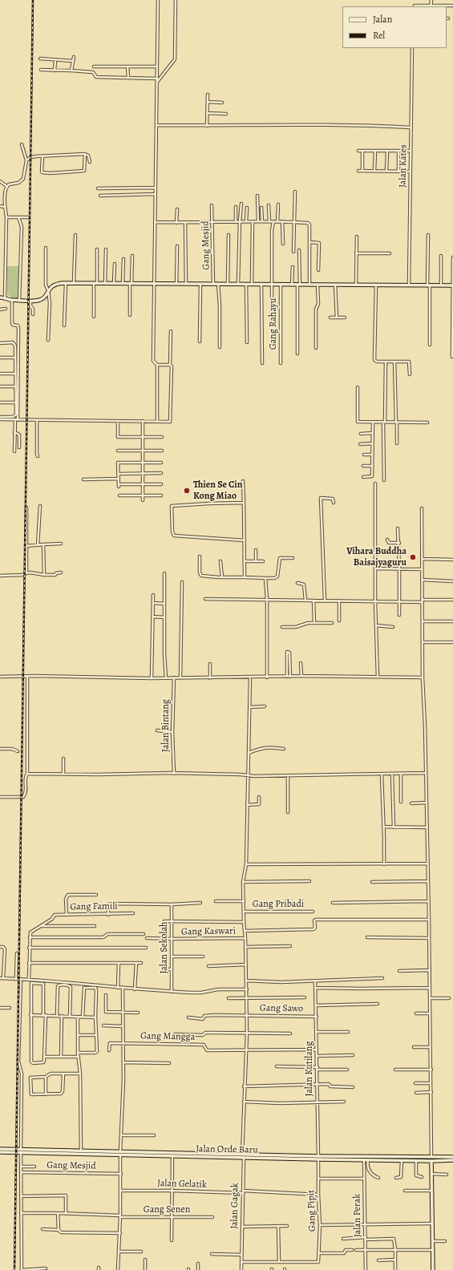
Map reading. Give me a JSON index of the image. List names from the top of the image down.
{
  "streets": {
    "main road": ["Jalan Orde Baru"],
    "street": [
      "Jalan Kates",
      "Gang Mesjid",
      "Gang Rahayu",
      "Jalan Bintang",
      "Gang Pribadi",
      "Gang Famili",
      "Gang Kaswari",
      "Jalan Sekolah",
      "Gang Sawo",
      "Gang Mangga",
      "Jalan Kutilang",
      "Jalan Gelatik",
      "Jalan Gagak",
      "Gang Senen",
      "Gang Pipit",
      "Jalan Perak"
    ]
  },
  "crossings": [
    ["Gang Pribadi", "Jalan Gagak"],
    ["Gang Kaswari", "Jalan Sekolah"],
    ["Gang Kaswari", "Jalan Gagak"],
    ["Gang Sawo", "Jalan Kutilang"],
    ["Gang Sawo", "Jalan Gagak"],
    ["Gang Mangga", "Jalan Gagak"],
    ["Jalan Kutilang", "Jalan Orde Baru"],
    ["Jalan Kutilang", "Gang Pipit"],
    ["Jalan Orde Baru", "Jalan Gagak"],
    ["Jalan Orde Baru", "Gang Pipit"],
    ["Jalan Orde Baru", "Jalan Perak"],
    ["Jalan Gelatik", "Jalan Gagak"],
    ["Jalan Gelatik", "Gang Pipit"]
  ],
  "places": ["Thien Se Cin Kong Miao", "Vihara Buddha Baisajyaguru"],
  "legend": ["Jalan", "Rel"]
}
